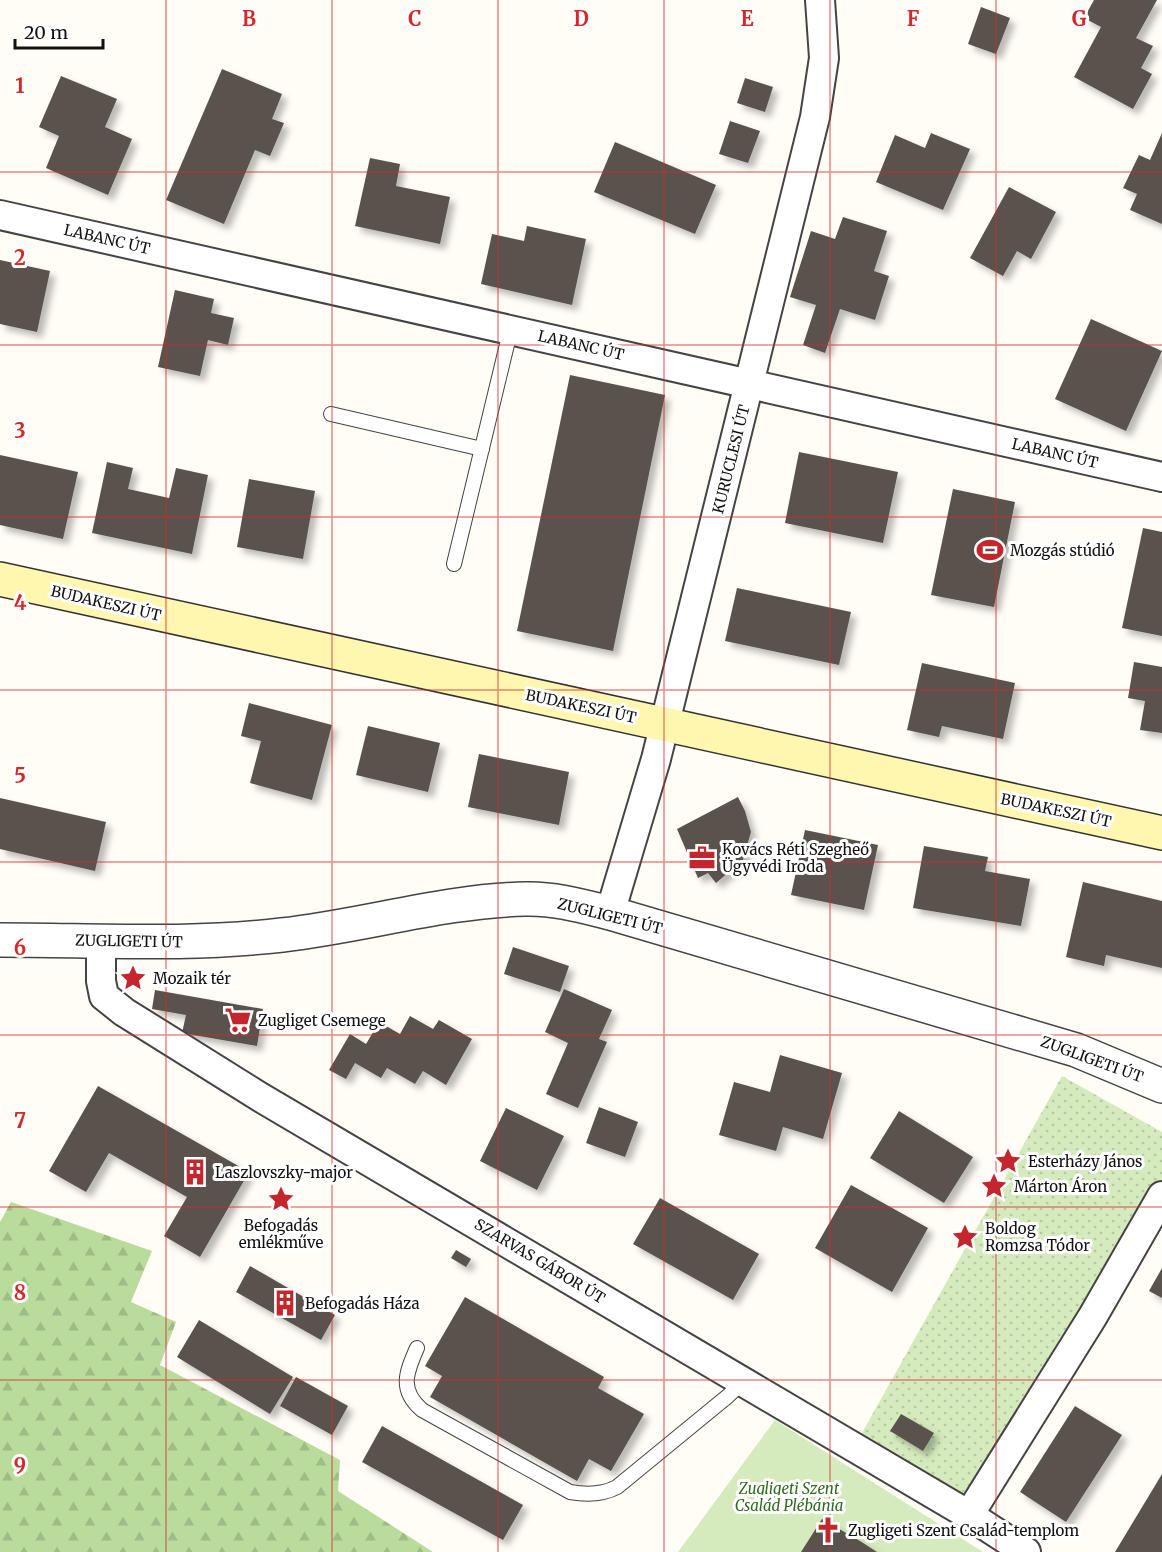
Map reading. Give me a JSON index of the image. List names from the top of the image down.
{
  "streets": {
    "main road": ["BUDAKESZI ÚT"],
    "street": [
      "LABANC ÚT",
      "KURUCLESI ÚT",
      "ZUGLIGETI ÚT",
      "SZARVAS GÁBOR ÚT"
    ]
  },
  "crossings": [
    ["LABANC ÚT", "KURUCLESI ÚT"],
    ["KURUCLESI ÚT", "BUDAKESZI ÚT"],
    ["KURUCLESI ÚT", "ZUGLIGETI ÚT"],
    ["ZUGLIGETI ÚT", "SZARVAS GÁBOR ÚT"]
  ],
  "parks": ["Zugligeti Szent Család Plébánia"],
  "places": {
    "sports": ["Mozgás stúdió"],
    "office": ["Kovács Réti Szegheő Ügyvédi Iroda"],
    "place": [
      "Mozaik tér",
      "Esterházy János",
      "Márton Áron",
      "Befogadás emlékműve",
      "Boldog Romzsa Tódor"
    ],
    "supermarket": ["Zugliget Csemege"],
    "building": ["Laszlovszky-major", "Befogadás Háza"],
    "church": ["Zugligeti Szent Család-templom"]
  },
  "scale_bar": "20 m",
  "grid": {
    "columns": [
      "B",
      "C",
      "D",
      "E",
      "F",
      "G"
    ],
    "rows": [
      "1",
      "2",
      "3",
      "4",
      "5",
      "6",
      "7",
      "8",
      "9"
    ]
  }
}
